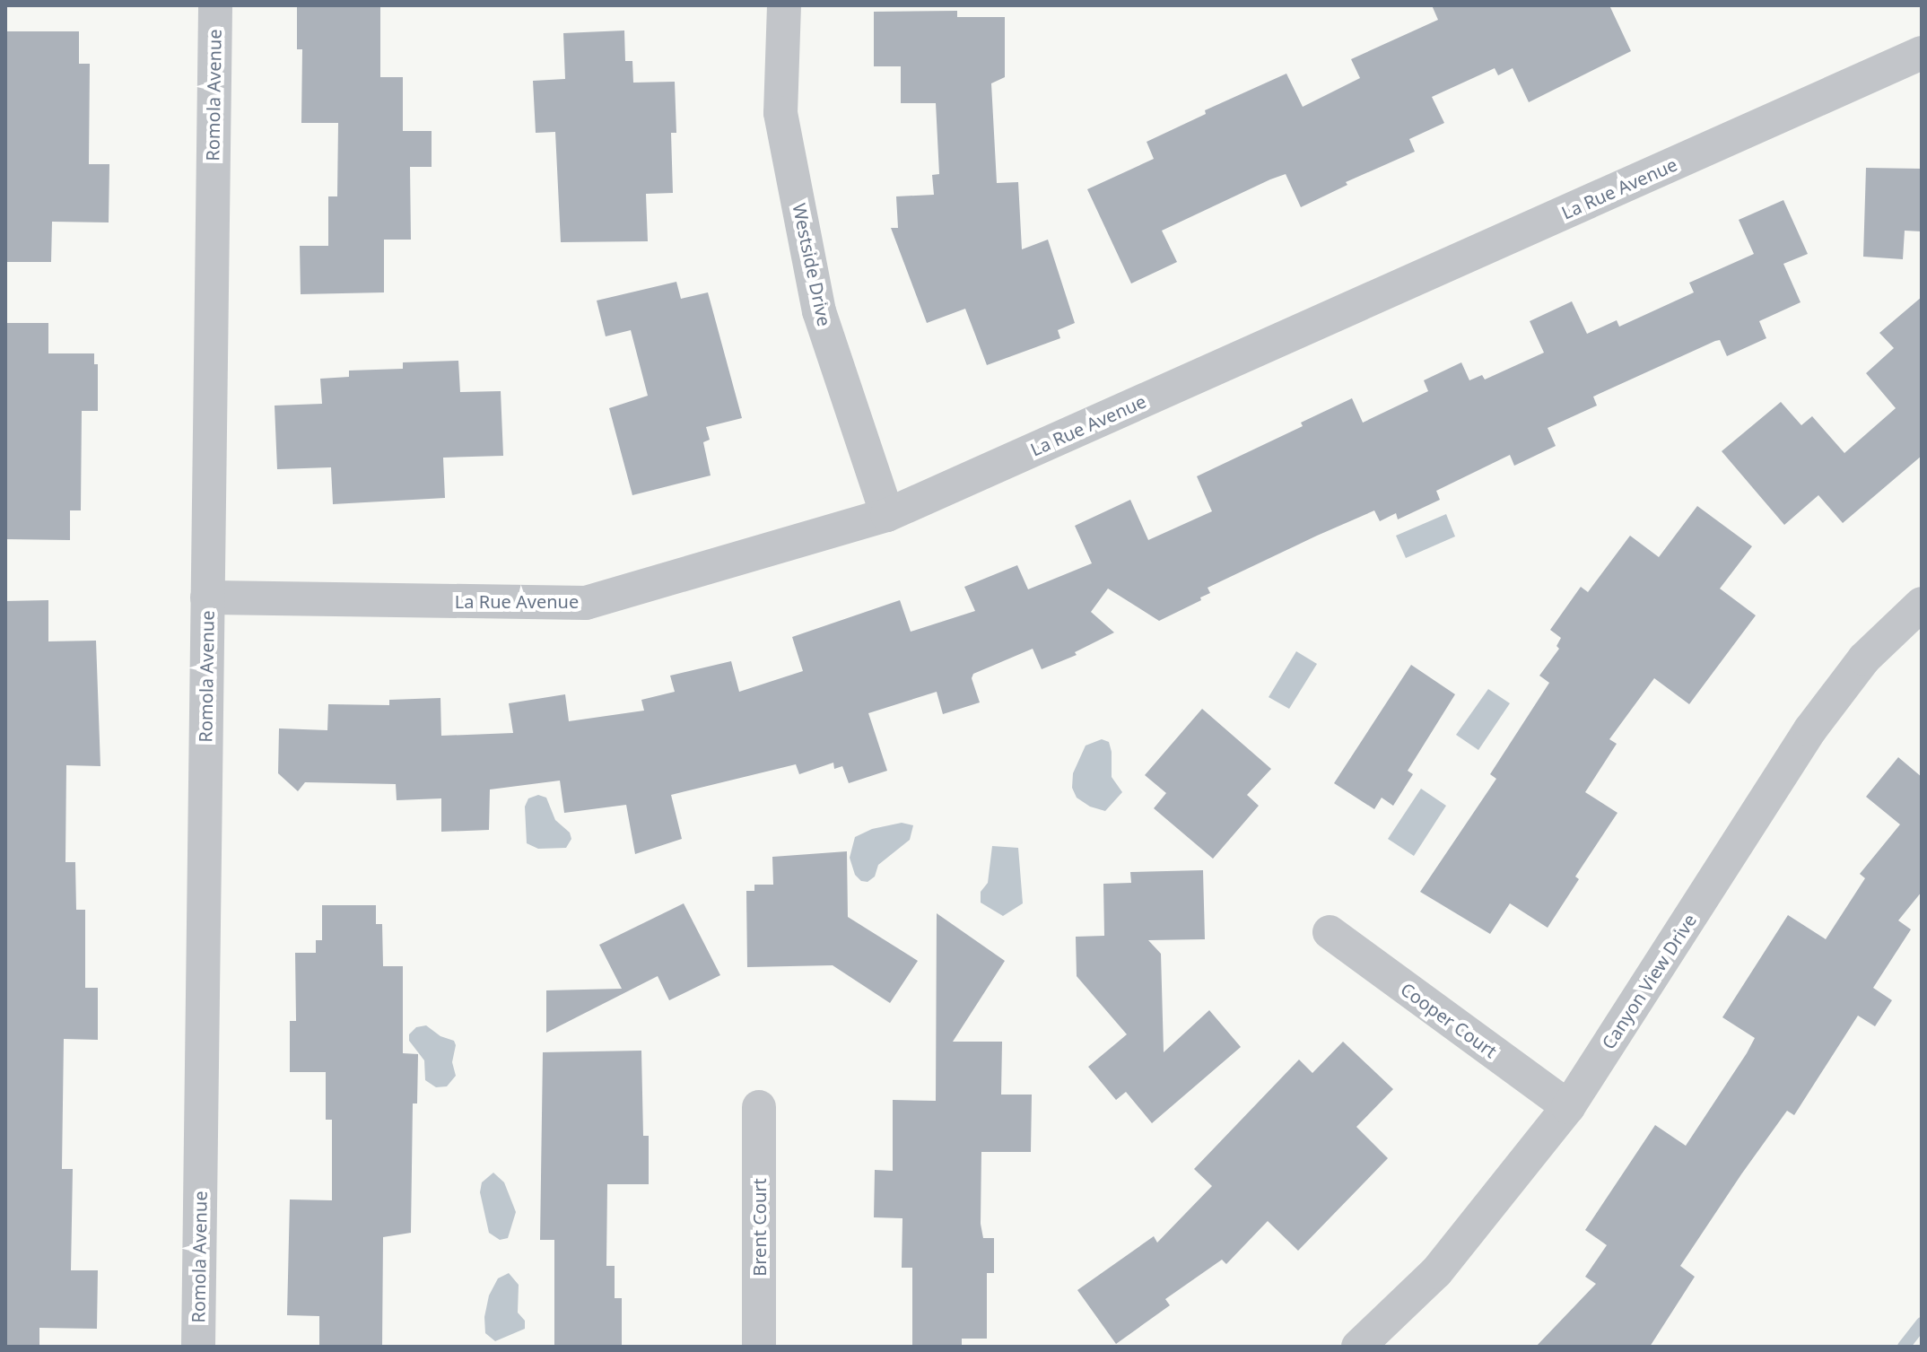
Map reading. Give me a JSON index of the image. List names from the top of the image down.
{
  "streets": {
    "street": [
      "Romola Avenue",
      "La Rue Avenue",
      "Westside Drive",
      "Canyon View Drive",
      "Cooper Court",
      "Brent Court"
    ]
  },
  "crossings": [
    ["Romola Avenue", "La Rue Avenue"],
    ["La Rue Avenue", "Westside Drive"],
    ["Canyon View Drive", "Cooper Court"]
  ]
}
